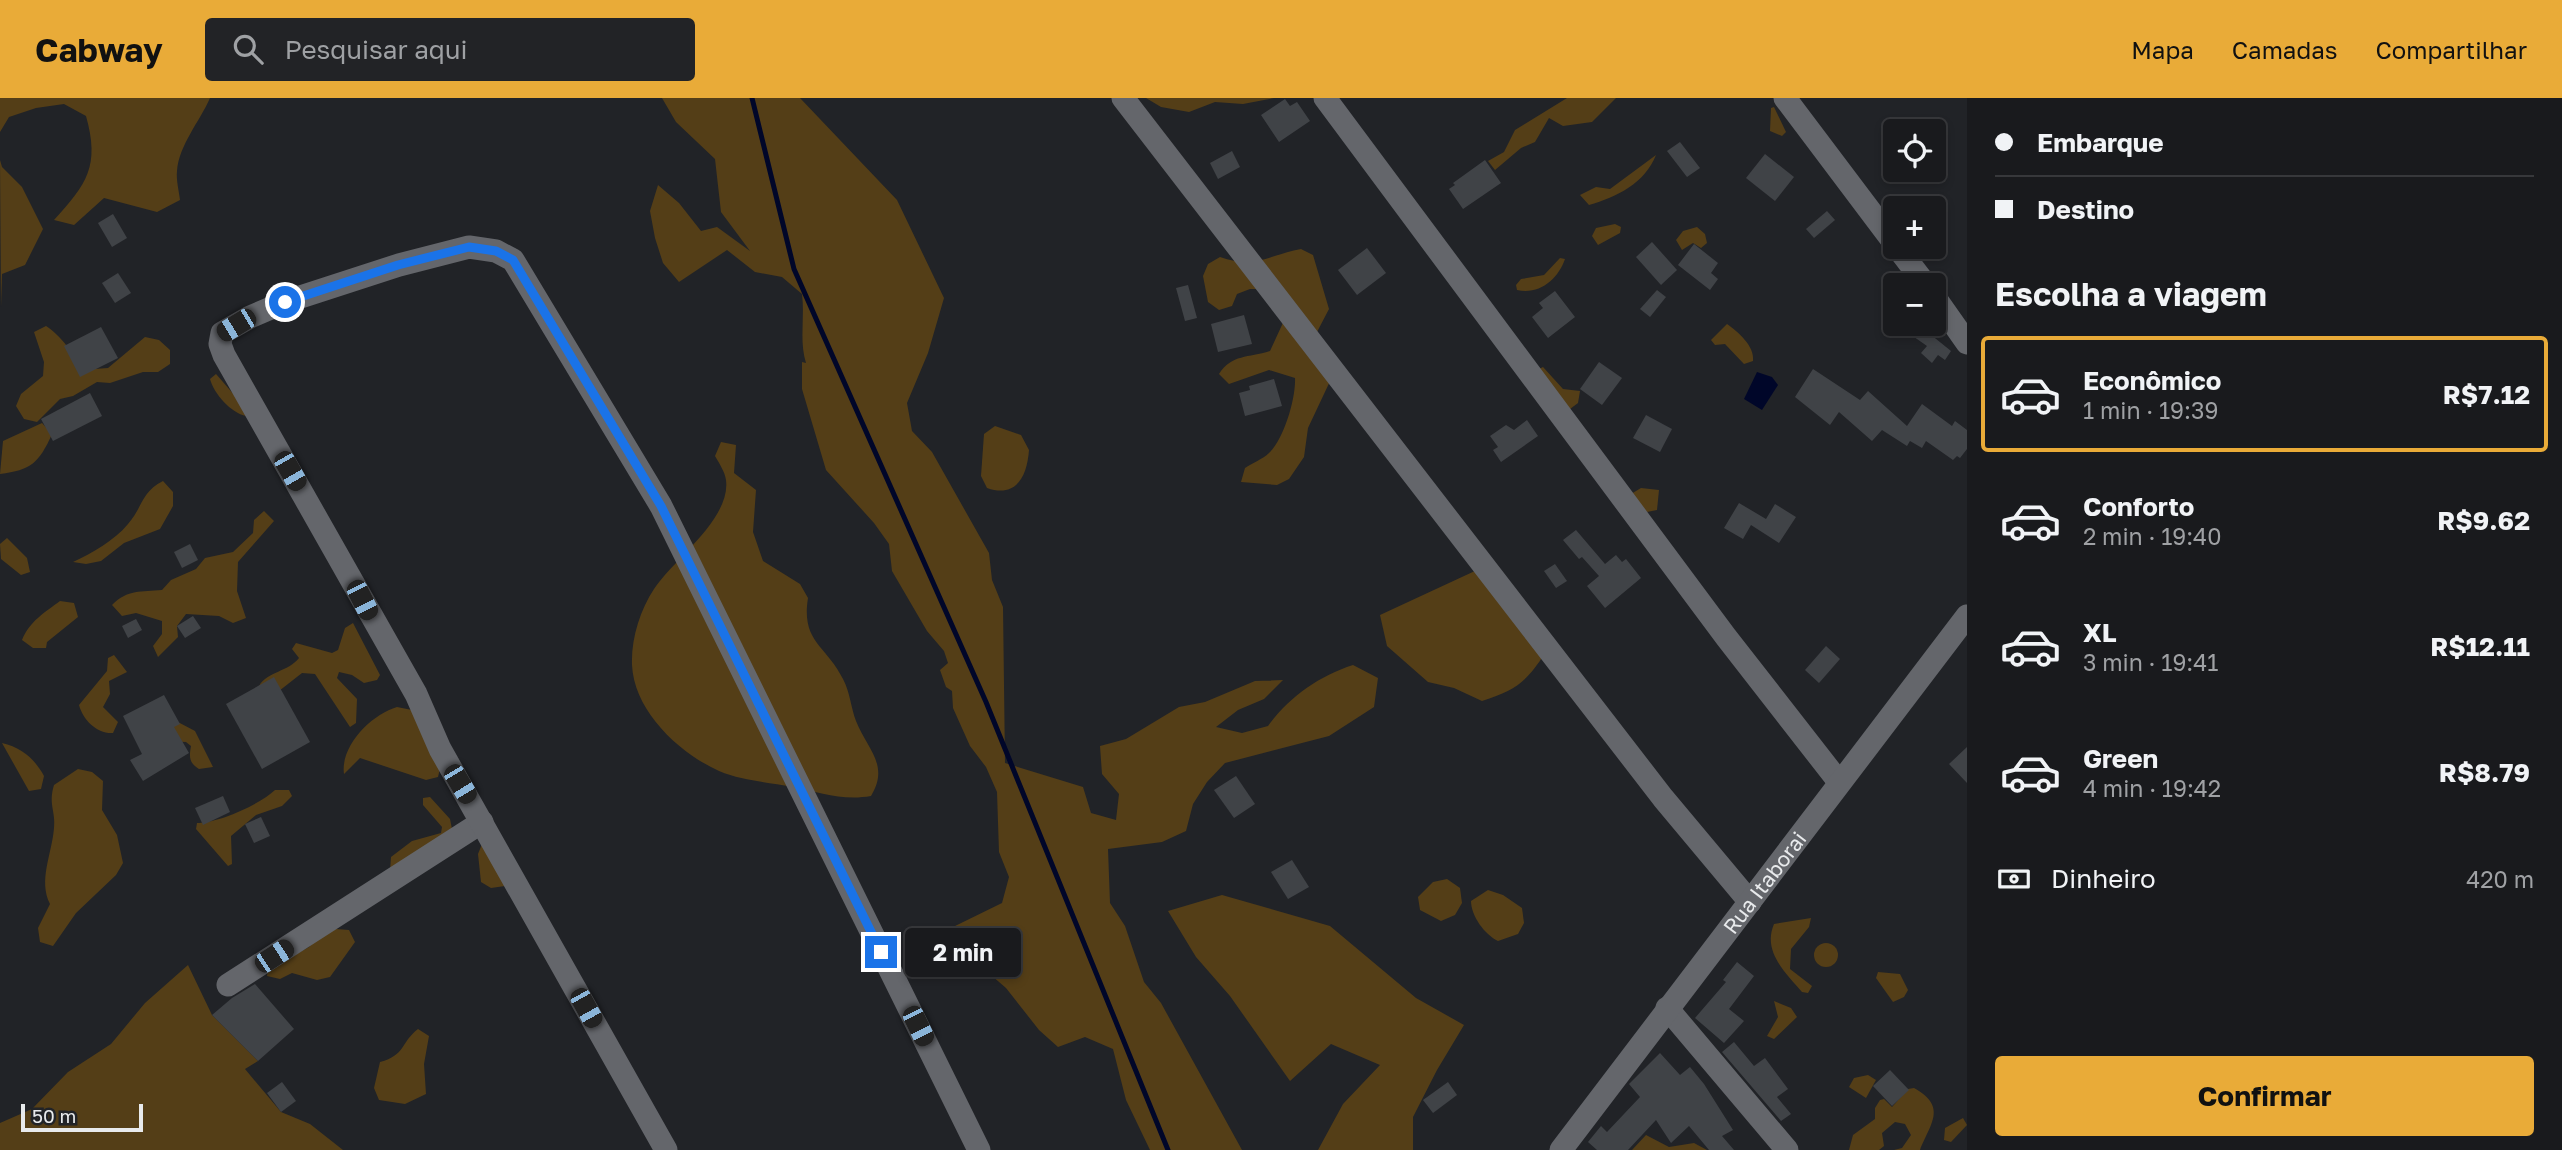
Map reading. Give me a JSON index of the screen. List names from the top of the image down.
{
  "streets": {
    "street": ["Rua Itaborai"]
  },
  "scale_bar": "50 m",
  "page": {
    "header": "Cabway",
    "search": "Pesquisar aqui",
    "nav": ["Mapa", "Camadas", "Compartilhar"],
    "banner": ["Embarque", "Destino"],
    "map_buttons": ["+", "−"],
    "heading": "Escolha a viagem",
    "list": [
      {
        "name": "Econômico",
        "note": "1 min · 19:39",
        "value": "R$7.12"
      },
      {
        "name": "Conforto",
        "note": "2 min · 19:40",
        "value": "R$9.62"
      },
      {
        "name": "XL",
        "note": "3 min · 19:41",
        "value": "R$12.11"
      },
      {
        "name": "Green",
        "note": "4 min · 19:42",
        "value": "R$8.79"
      }
    ],
    "pay": ["Dinheiro", "420 m"],
    "bubble": "2 min",
    "buttons": "Confirmar",
    "scale": "50 m"
  }
}
